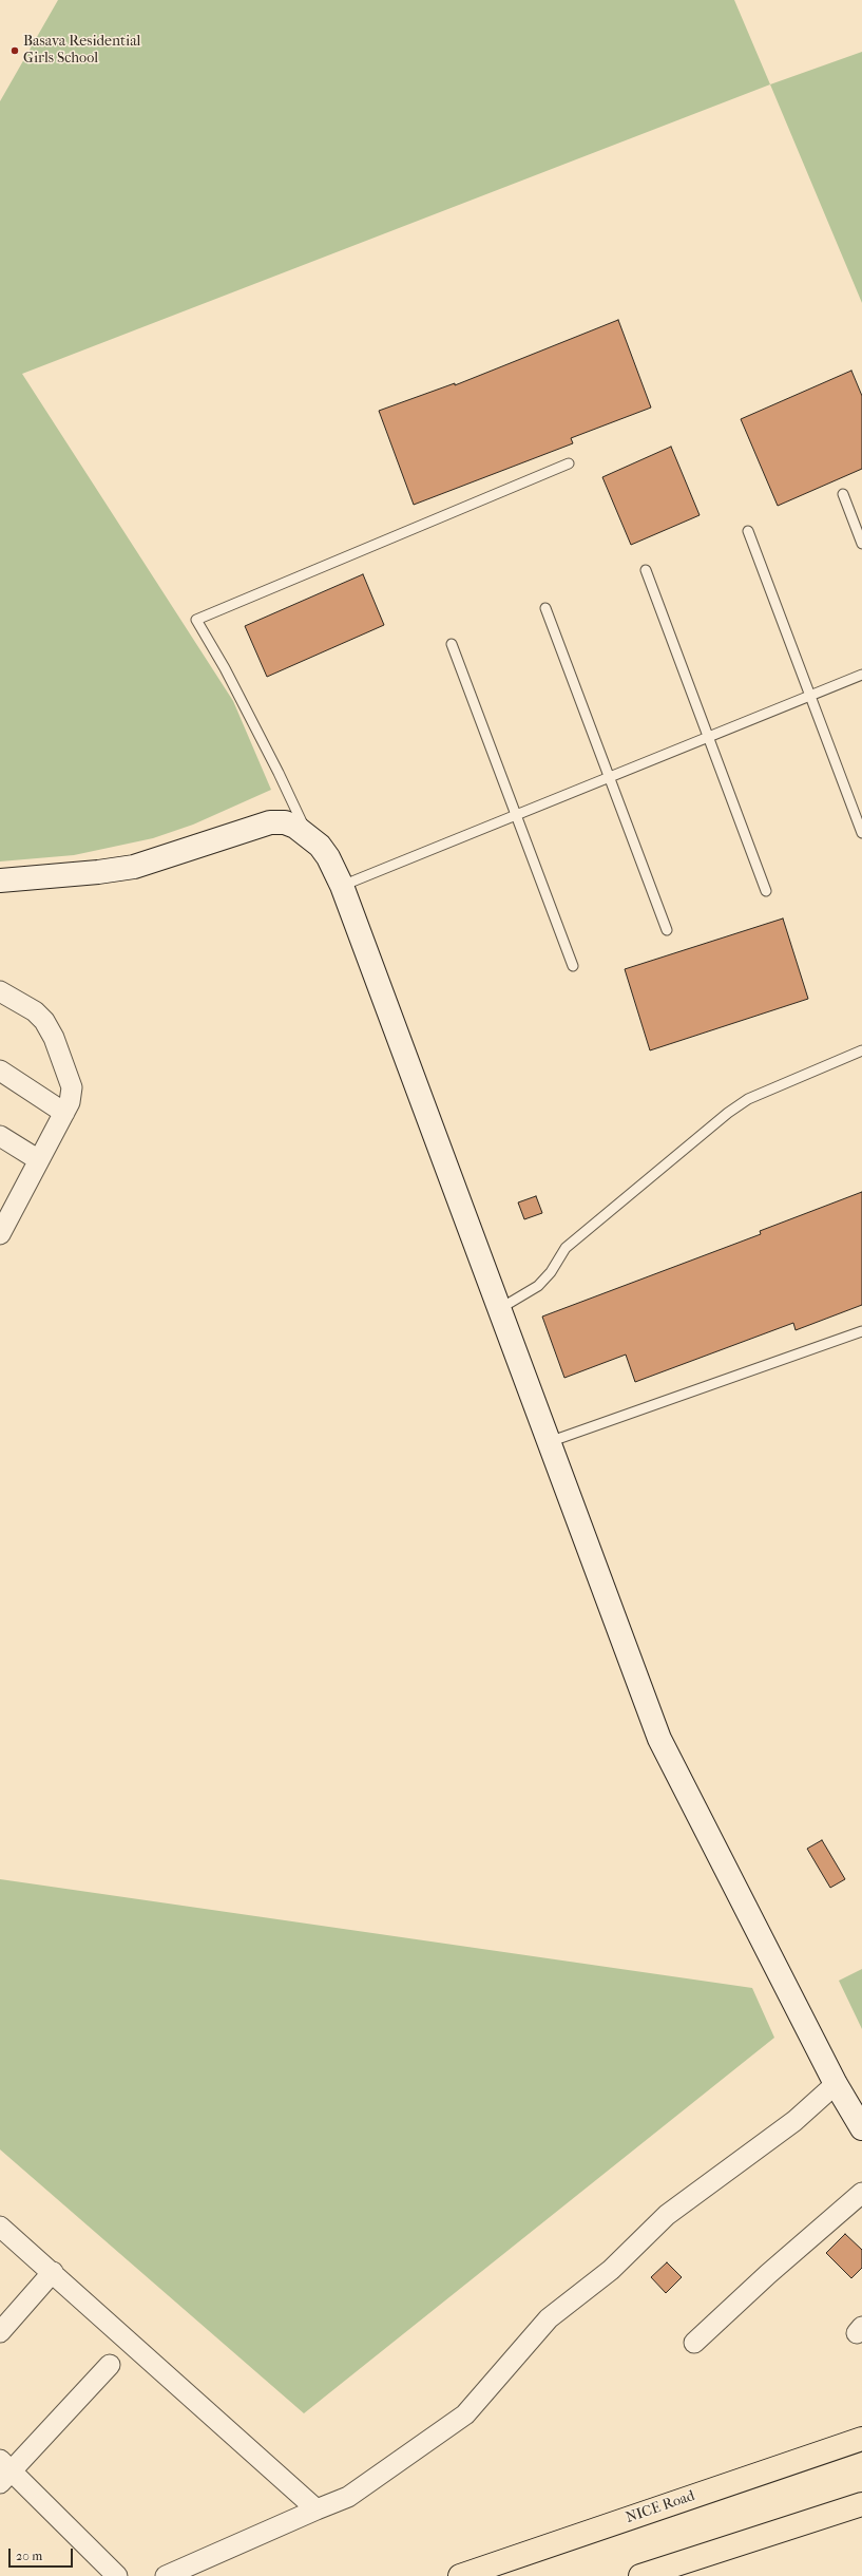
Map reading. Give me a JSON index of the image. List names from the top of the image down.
{
  "streets": {
    "highway": ["NICE Road"]
  },
  "places": ["Basava Residential Girls School"],
  "scale_bar": "20 m"
}
